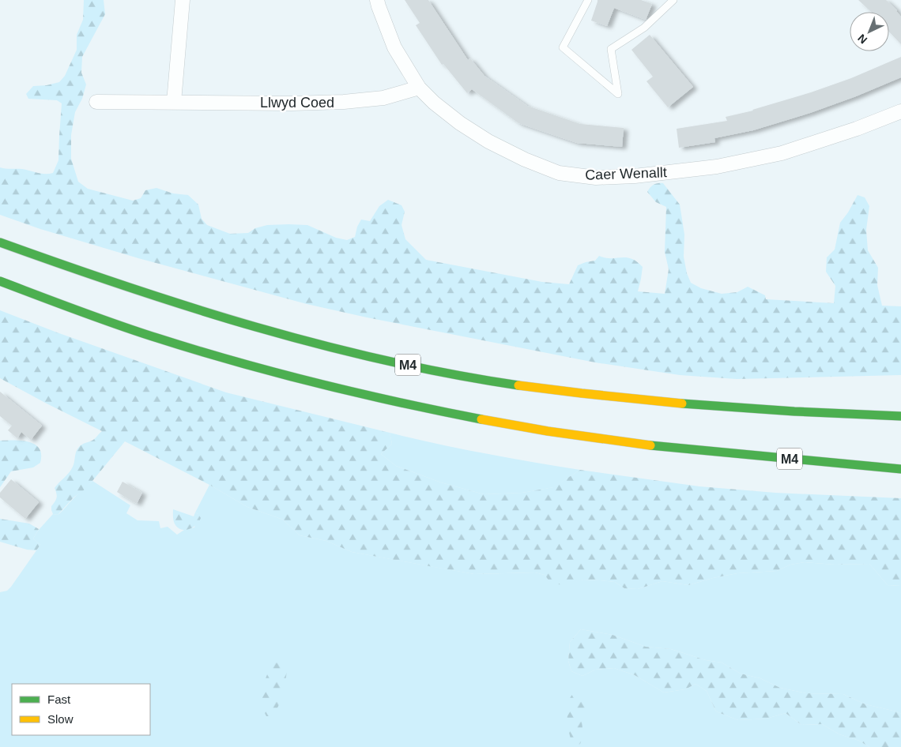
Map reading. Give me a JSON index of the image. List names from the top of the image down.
{
  "streets": {
    "highway": ["M4"],
    "street": ["Llwyd Coed", "Caer Wenallt"]
  },
  "crossings": [
    ["Llwyd Coed", "Caer Wenallt"]
  ],
  "legend": ["Fast", "Slow"],
  "north": "bottom left"
}
